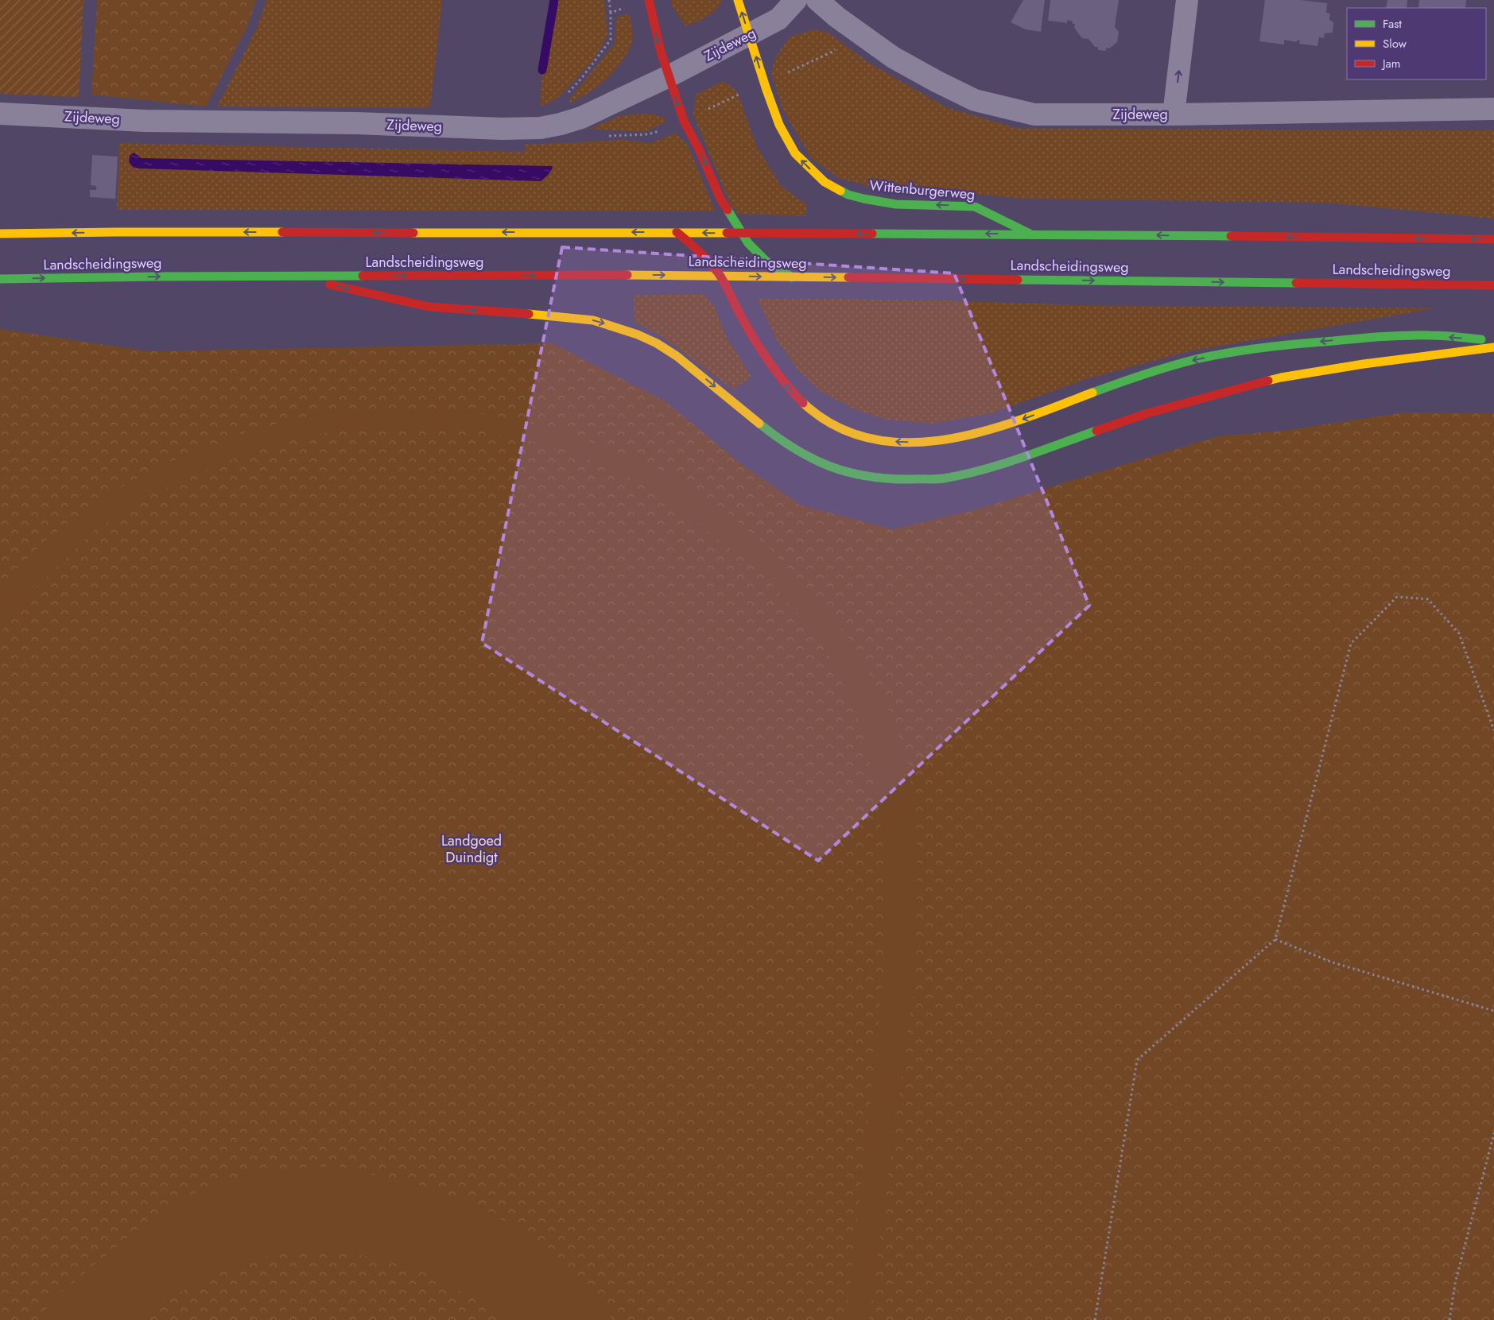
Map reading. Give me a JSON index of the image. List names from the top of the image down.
{
  "streets": {
    "main road": ["Wittenburgerweg", "Landscheidingsweg"],
    "street": ["Zijdeweg"]
  },
  "crossings": [
    ["Zijdeweg", "Wittenburgerweg"],
    ["Wittenburgerweg", "Landscheidingsweg"]
  ],
  "one_way": ["Wittenburgerweg"],
  "parks": ["Landgoed Duindigt"],
  "legend": ["Fast", "Slow", "Jam"]
}
